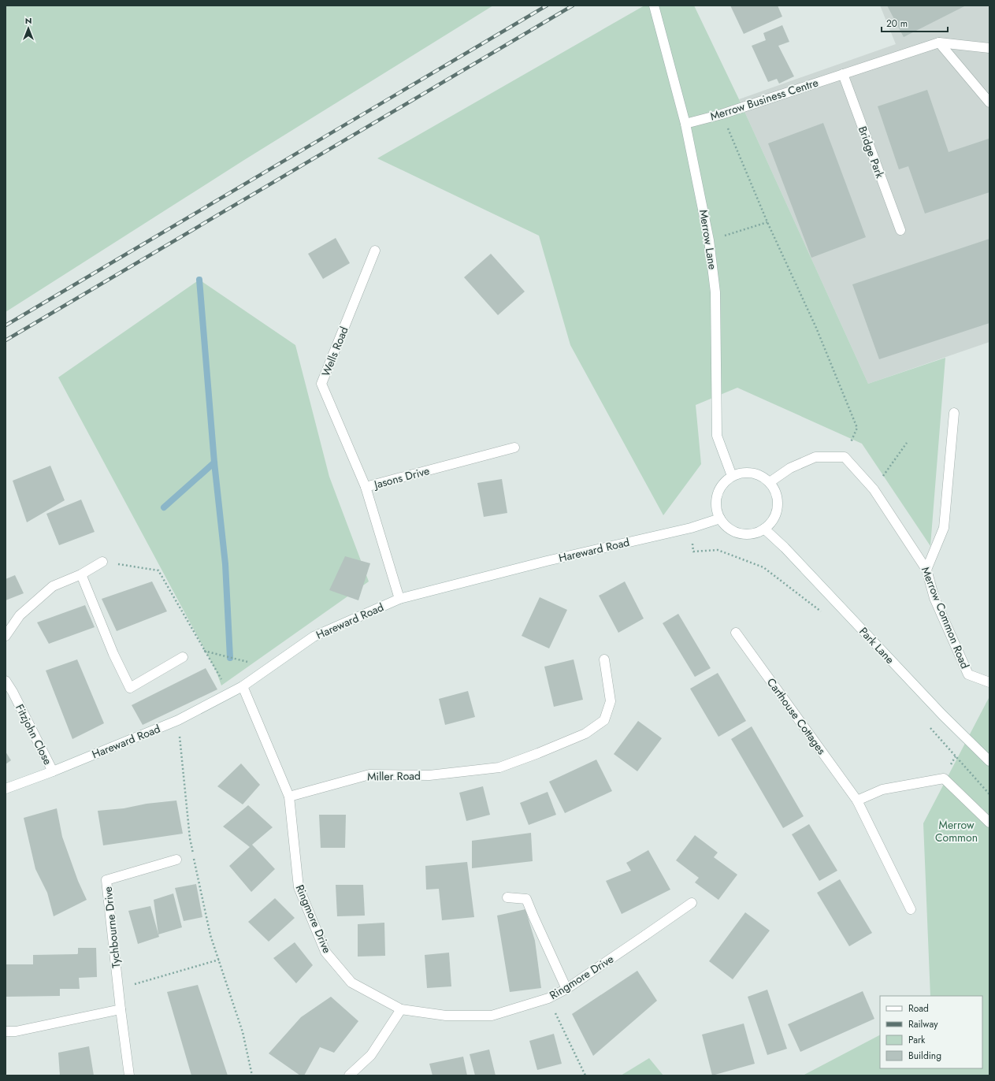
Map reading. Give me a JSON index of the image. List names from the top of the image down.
{
  "streets": {
    "street": [
      "Merrow Business Centre",
      "Bridge Park",
      "Merrow Lane",
      "Wells Road",
      "Jasons Drive",
      "Hareward Road",
      "Merrow Common Road",
      "Park Lane",
      "Carthouse Cottages",
      "Fitzjohn Close",
      "Miller Road",
      "Ringmore Drive",
      "Tychbourne Drive"
    ]
  },
  "crossings": [
    ["Merrow Business Centre", "Bridge Park"],
    ["Merrow Business Centre", "Merrow Lane"],
    ["Merrow Lane", "Hareward Road"],
    ["Merrow Lane", "Park Lane"],
    ["Wells Road", "Jasons Drive"],
    ["Jasons Drive", "Hareward Road"],
    ["Hareward Road", "Park Lane"],
    ["Hareward Road", "Fitzjohn Close"],
    ["Hareward Road", "Ringmore Drive"],
    ["Miller Road", "Ringmore Drive"]
  ],
  "parks": ["Merrow Common"],
  "legend": [
    "Road",
    "Railway",
    "Park",
    "Building"
  ],
  "scale_bar": "20 m",
  "north": "top"
}
